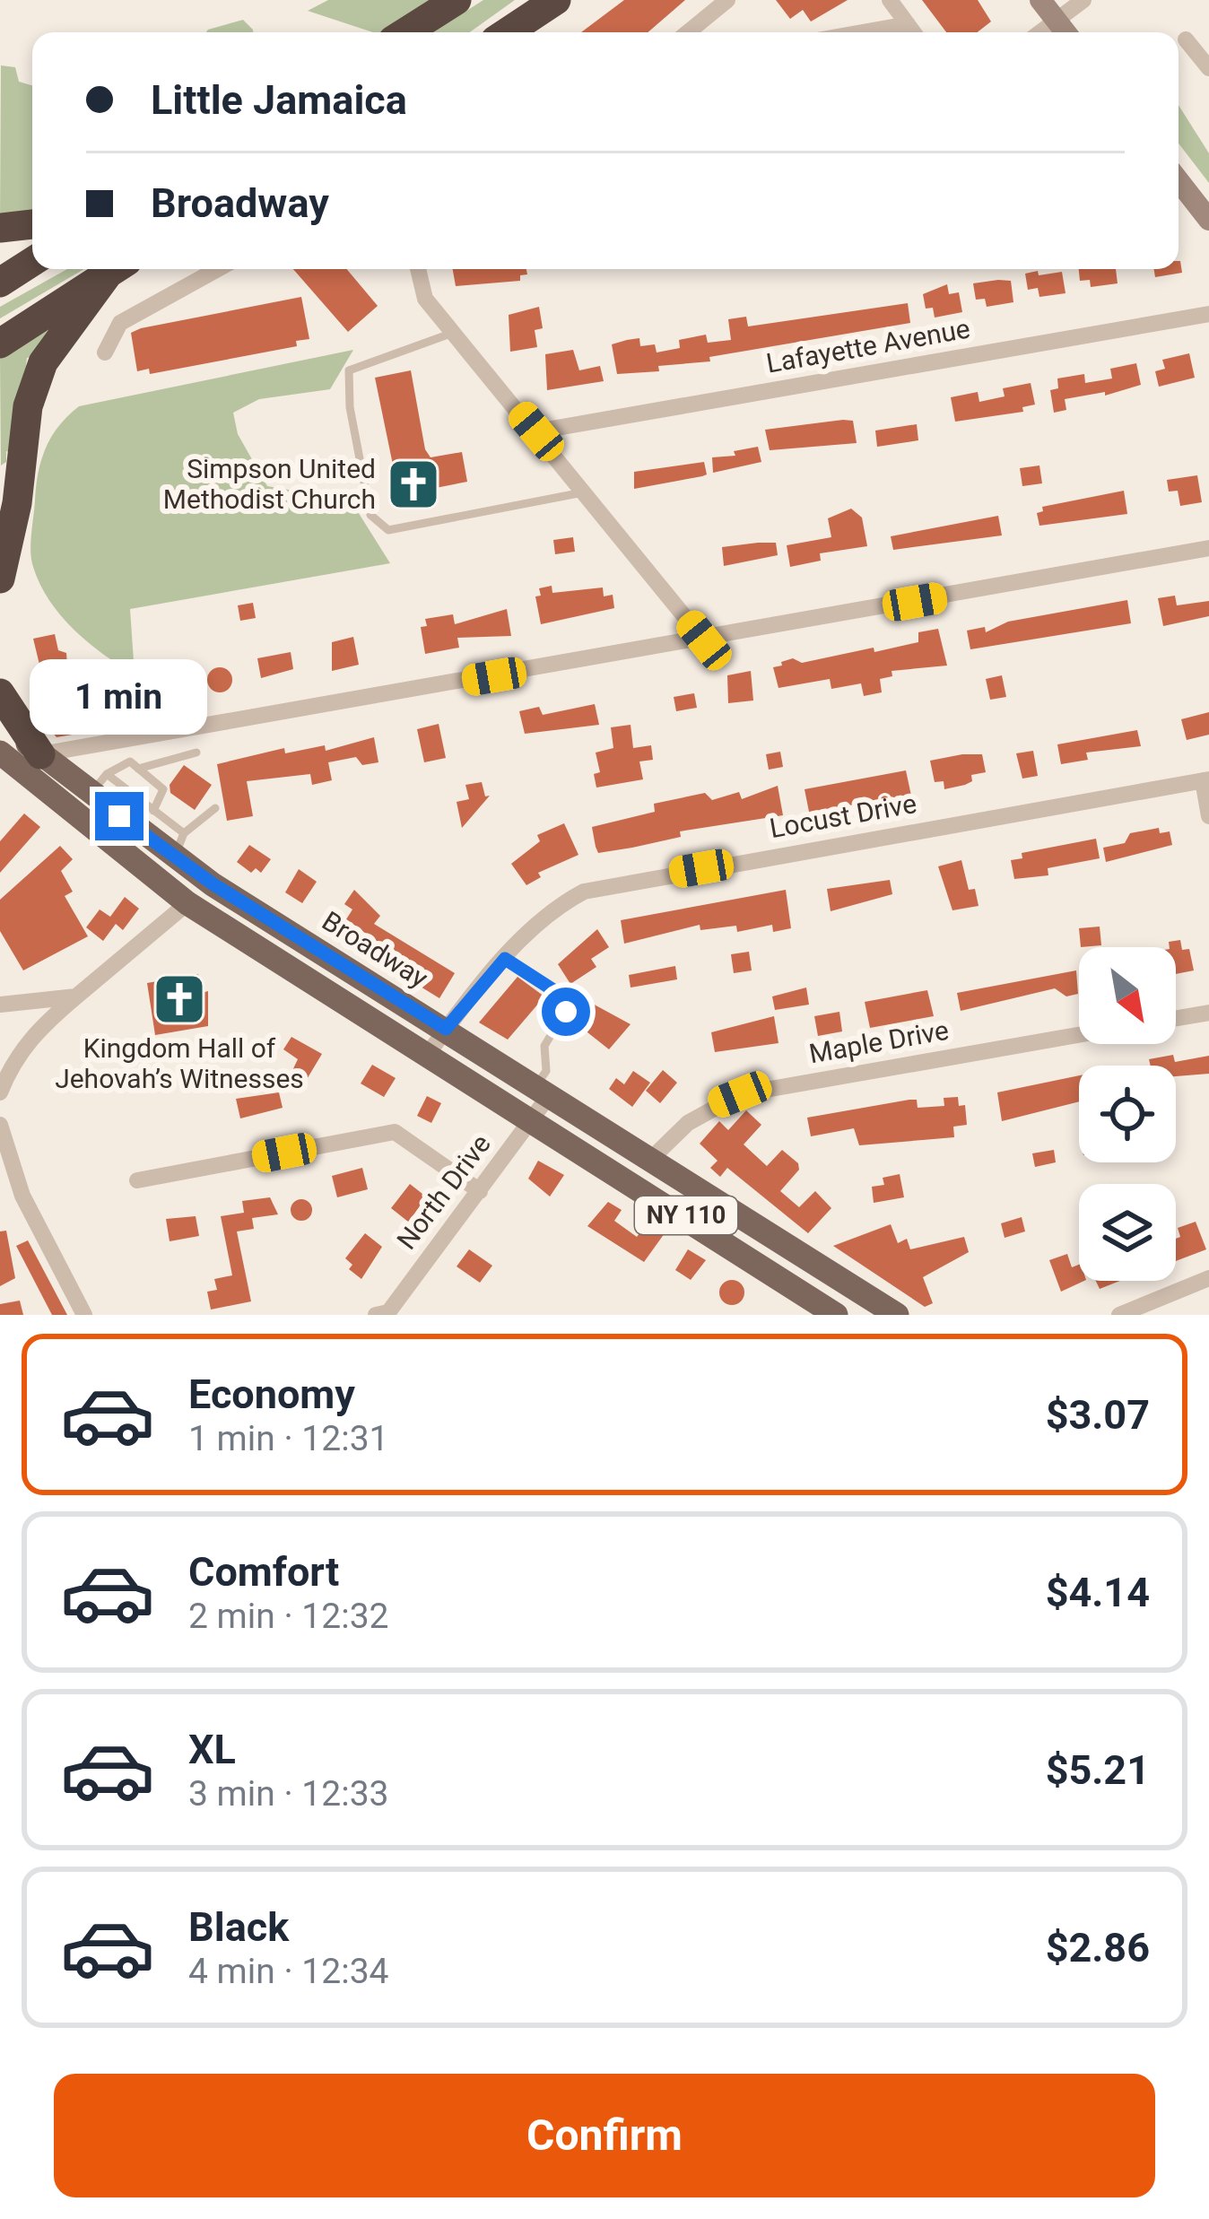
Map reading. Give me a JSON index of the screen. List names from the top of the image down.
{
  "streets": {
    "main road": ["Broadway", "NY 110"],
    "street": [
      "Lafayette Avenue",
      "Locust Drive",
      "Maple Drive",
      "North Drive"
    ]
  },
  "crossings": [
    ["Locust Drive", "Broadway"],
    ["Locust Drive", "NY 110"],
    ["Broadway", "Maple Drive"],
    ["Broadway", "North Drive"],
    ["North Drive", "NY 110"]
  ],
  "places": {
    "church": ["Simpson United Methodist Church", "Kingdom Hall of Jehovah’s Witnesses"]
  },
  "north": "bottom right",
  "page": {
    "banner": ["Little Jamaica", "Broadway"],
    "bubble": "1 min",
    "list": [
      {
        "name": "Economy",
        "note": "1 min · 12:31",
        "value": "$3.07"
      },
      {
        "name": "Comfort",
        "note": "2 min · 12:32",
        "value": "$4.14"
      },
      {
        "name": "XL",
        "note": "3 min · 12:33",
        "value": "$5.21"
      },
      {
        "name": "Black",
        "note": "4 min · 12:34",
        "value": "$2.86"
      }
    ],
    "buttons": "Confirm"
  }
}
